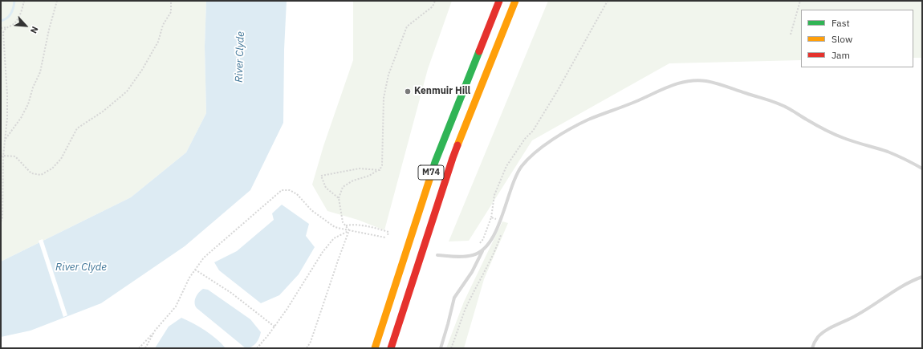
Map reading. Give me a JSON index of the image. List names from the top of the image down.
{
  "streets": {
    "highway": ["M74"]
  },
  "water": ["River Clyde"],
  "places": ["Kenmuir Hill"],
  "legend": ["Fast", "Slow", "Jam"],
  "north": "bottom right"
}
